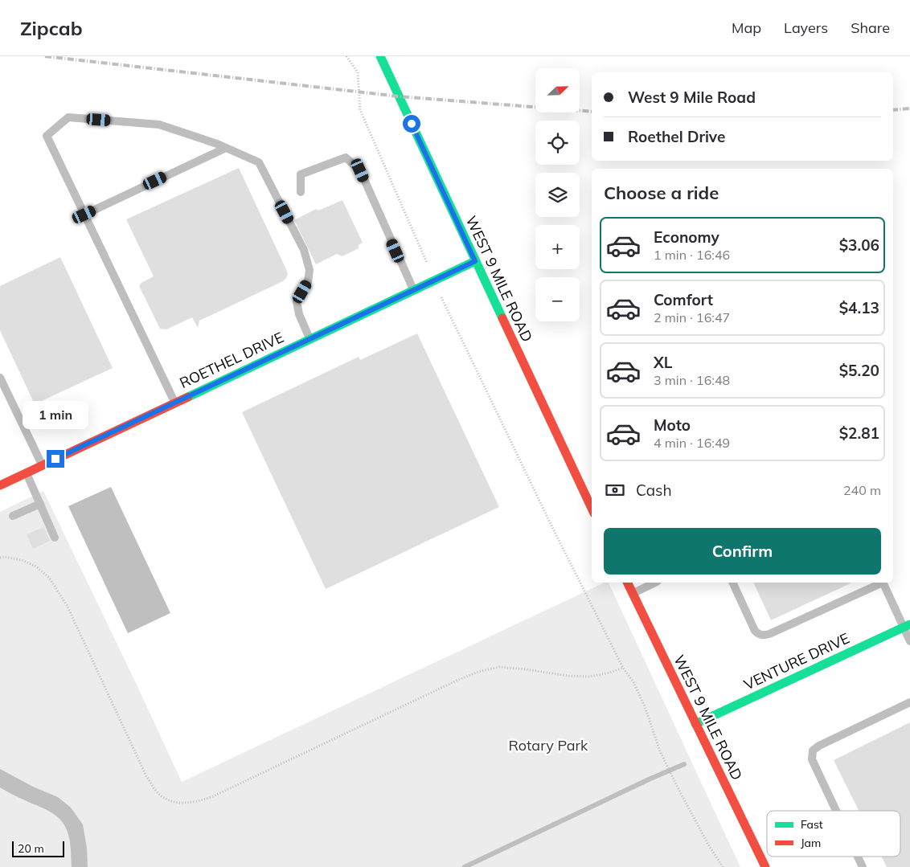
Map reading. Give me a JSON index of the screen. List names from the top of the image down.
{
  "streets": {
    "street": ["WEST 9 MILE ROAD", "ROETHEL DRIVE", "VENTURE DRIVE"]
  },
  "crossings": [
    ["WEST 9 MILE ROAD", "ROETHEL DRIVE"],
    ["WEST 9 MILE ROAD", "VENTURE DRIVE"]
  ],
  "parks": ["Rotary Park"],
  "legend": ["Fast", "Jam"],
  "scale_bar": "20 m",
  "north": "top right",
  "page": {
    "header": "Zipcab",
    "nav": ["Map", "Layers", "Share"],
    "map_buttons": ["+", "−"],
    "banner": ["West 9 Mile Road", "Roethel Drive"],
    "heading": "Choose a ride",
    "list": [
      {
        "name": "Economy",
        "note": "1 min · 16:46",
        "value": "$3.06"
      },
      {
        "name": "Comfort",
        "note": "2 min · 16:47",
        "value": "$4.13"
      },
      {
        "name": "XL",
        "note": "3 min · 16:48",
        "value": "$5.20"
      },
      {
        "name": "Moto",
        "note": "4 min · 16:49",
        "value": "$2.81"
      }
    ],
    "bubble": "1 min",
    "pay": ["Cash", "240 m"],
    "buttons": "Confirm",
    "scale": "20 m"
  }
}
